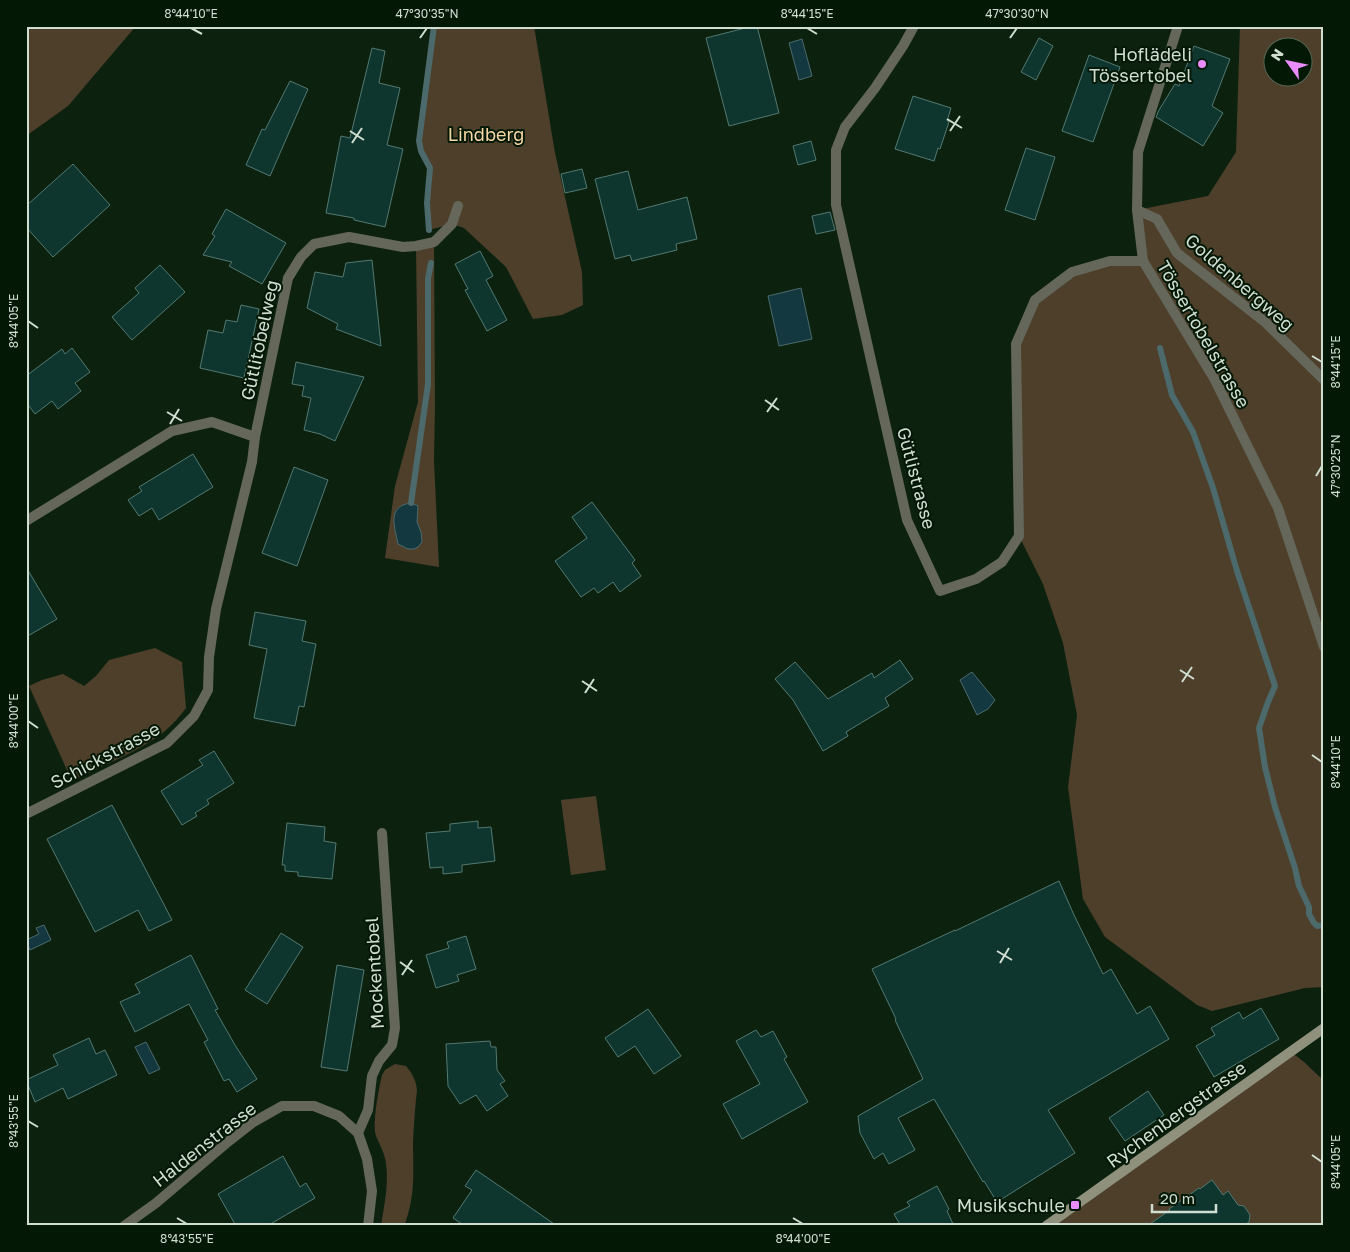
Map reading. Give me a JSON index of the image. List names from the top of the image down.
{
  "streets": {
    "street": [
      "Goldenbergweg",
      "Tössertobelstrasse",
      "Gütlitobelweg",
      "Gütlistrasse",
      "Schickstrasse",
      "Mockentobel",
      "Rychenbergstrasse",
      "Haldenstrasse"
    ]
  },
  "crossings": [
    ["Goldenbergweg", "Tössertobelstrasse"],
    ["Tössertobelstrasse", "Gütlistrasse"],
    ["Gütlitobelweg", "Schickstrasse"],
    ["Mockentobel", "Haldenstrasse"]
  ],
  "parks": ["Lindberg"],
  "places": {
    "other": ["Hoflädeli Tössertobel"],
    "transit": ["Musikschule"]
  },
  "scale_bar": "20 m",
  "north": "top left",
  "coordinates": [
    "8°44'10\"E",
    "47°30'35\"N",
    "8°44'15\"E",
    "47°30'30\"N",
    "8°44'05\"E",
    "47°30'25\"N",
    "8°44'00\"E",
    "8°43'55\"E"
  ]
}
